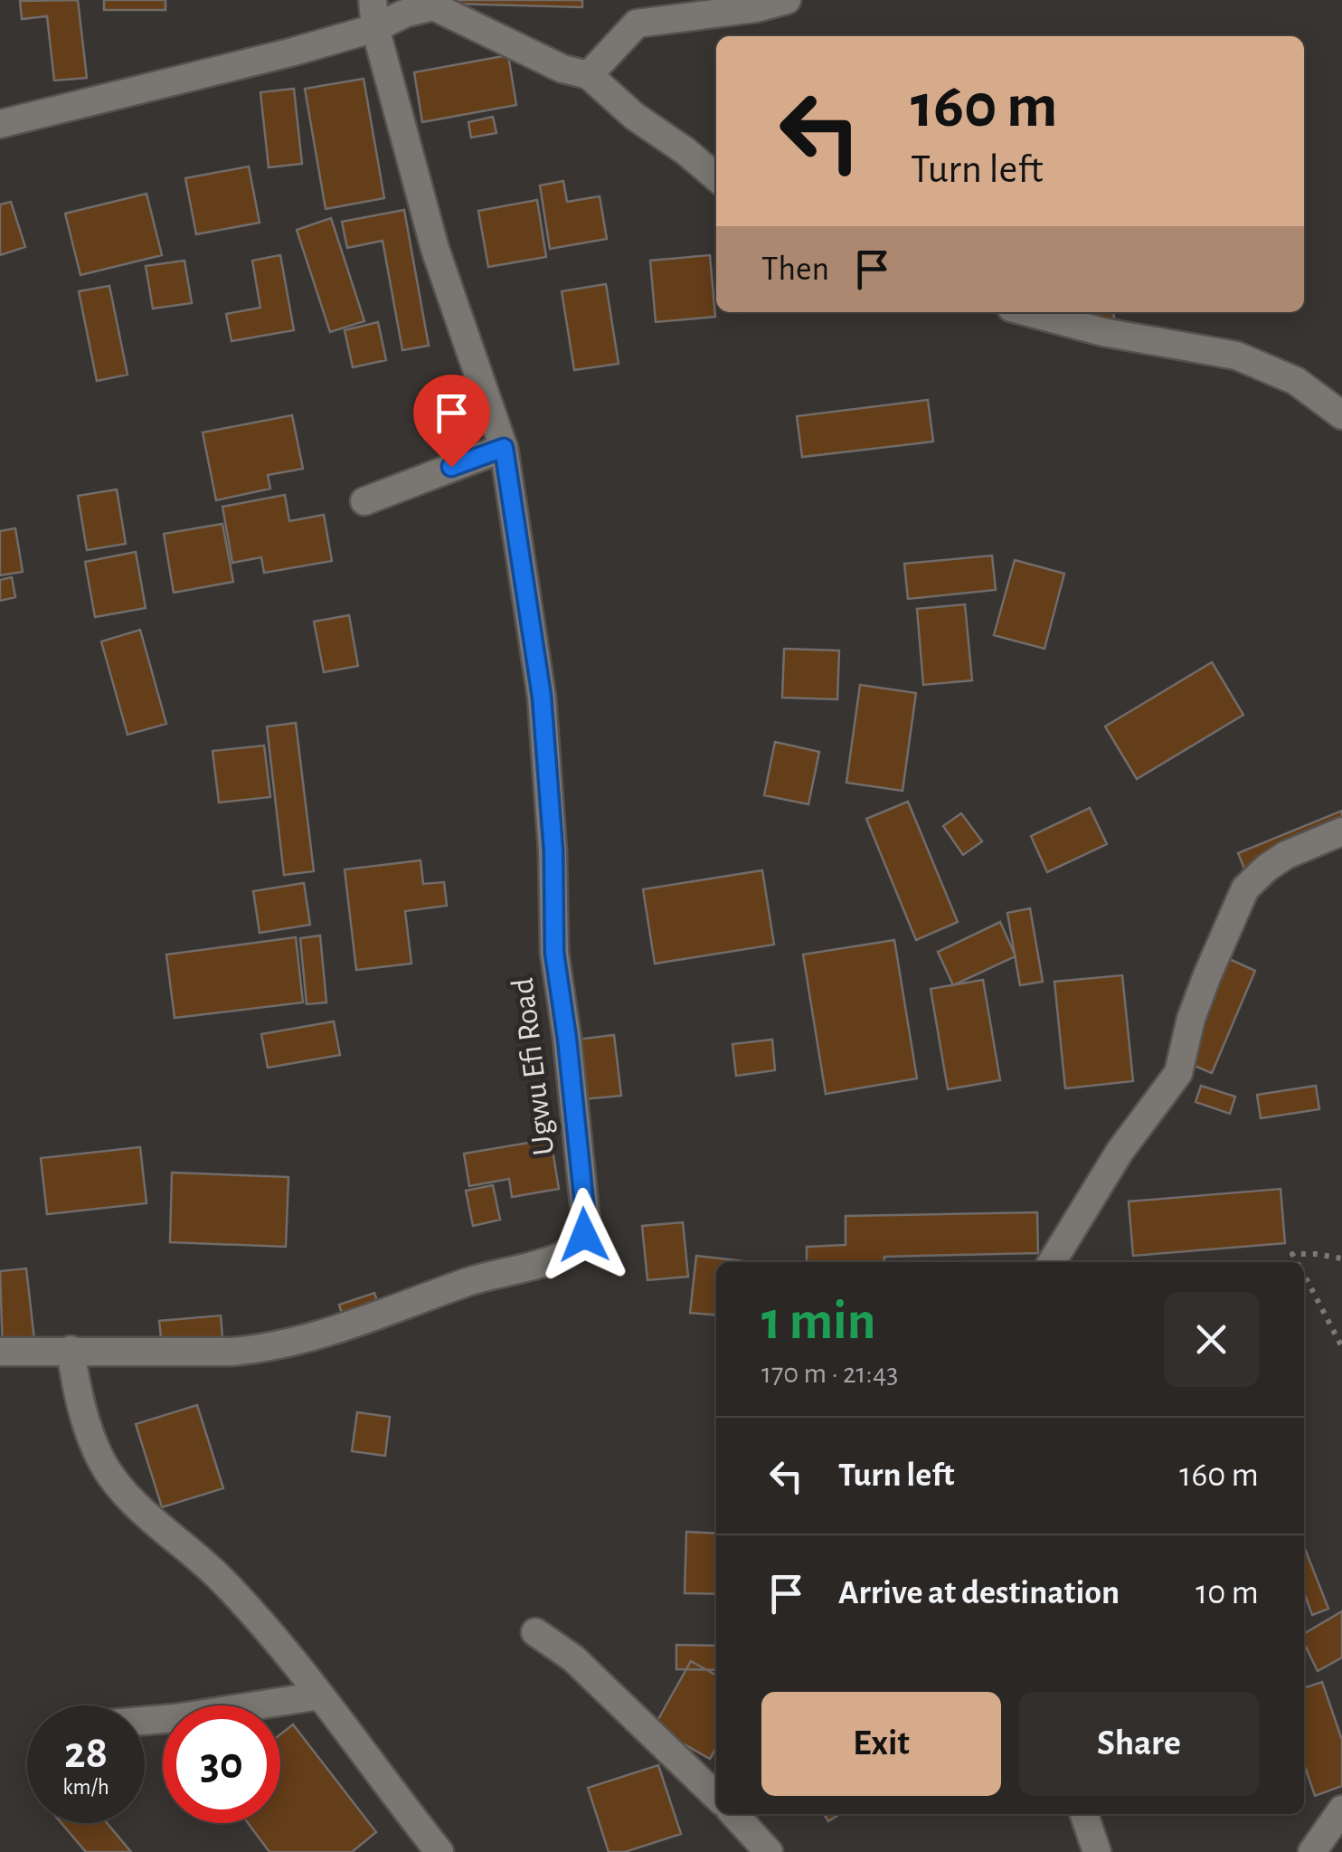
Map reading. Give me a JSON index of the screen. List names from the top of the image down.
{
  "streets": {
    "street": ["Ugwu Efi Road"]
  },
  "page": {
    "turn": ["160 m", "Turn left"],
    "then": "Then",
    "heading": ["1 min", "170 m · 21:43"],
    "list": [
      {
        "name": "Turn left",
        "value": "160 m"
      },
      {
        "name": "Arrive at destination",
        "value": "10 m"
      }
    ],
    "buttons": ["Exit", "Share"],
    "speed": "28 km/h",
    "limit": "30"
  }
}
